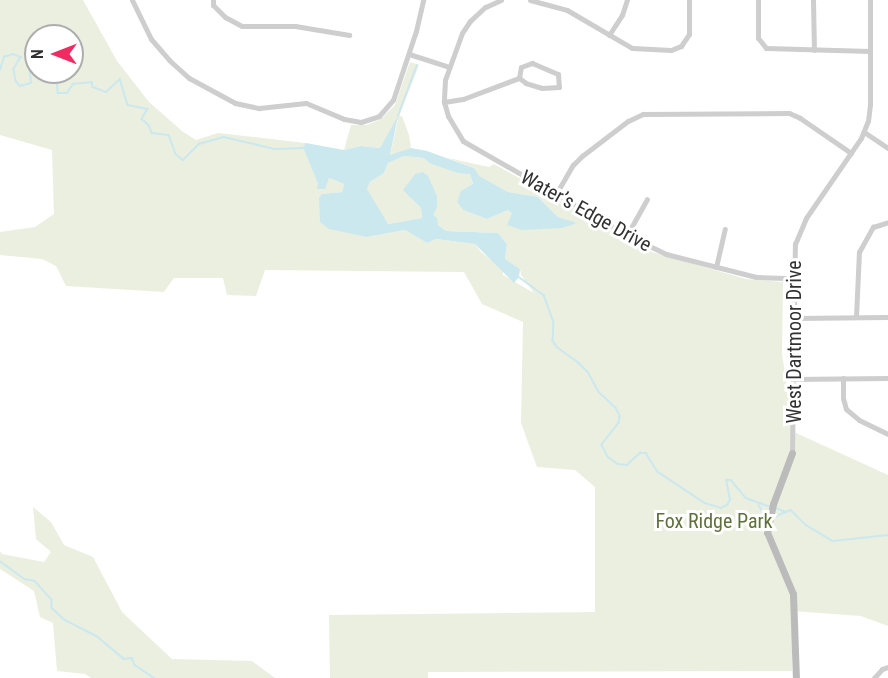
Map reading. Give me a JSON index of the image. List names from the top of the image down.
{
  "streets": {
    "street": ["Water’s Edge Drive", "West Dartmoor Drive"]
  },
  "crossings": [
    ["Water’s Edge Drive", "West Dartmoor Drive"]
  ],
  "parks": ["Fox Ridge Park"],
  "north": "left"
}
